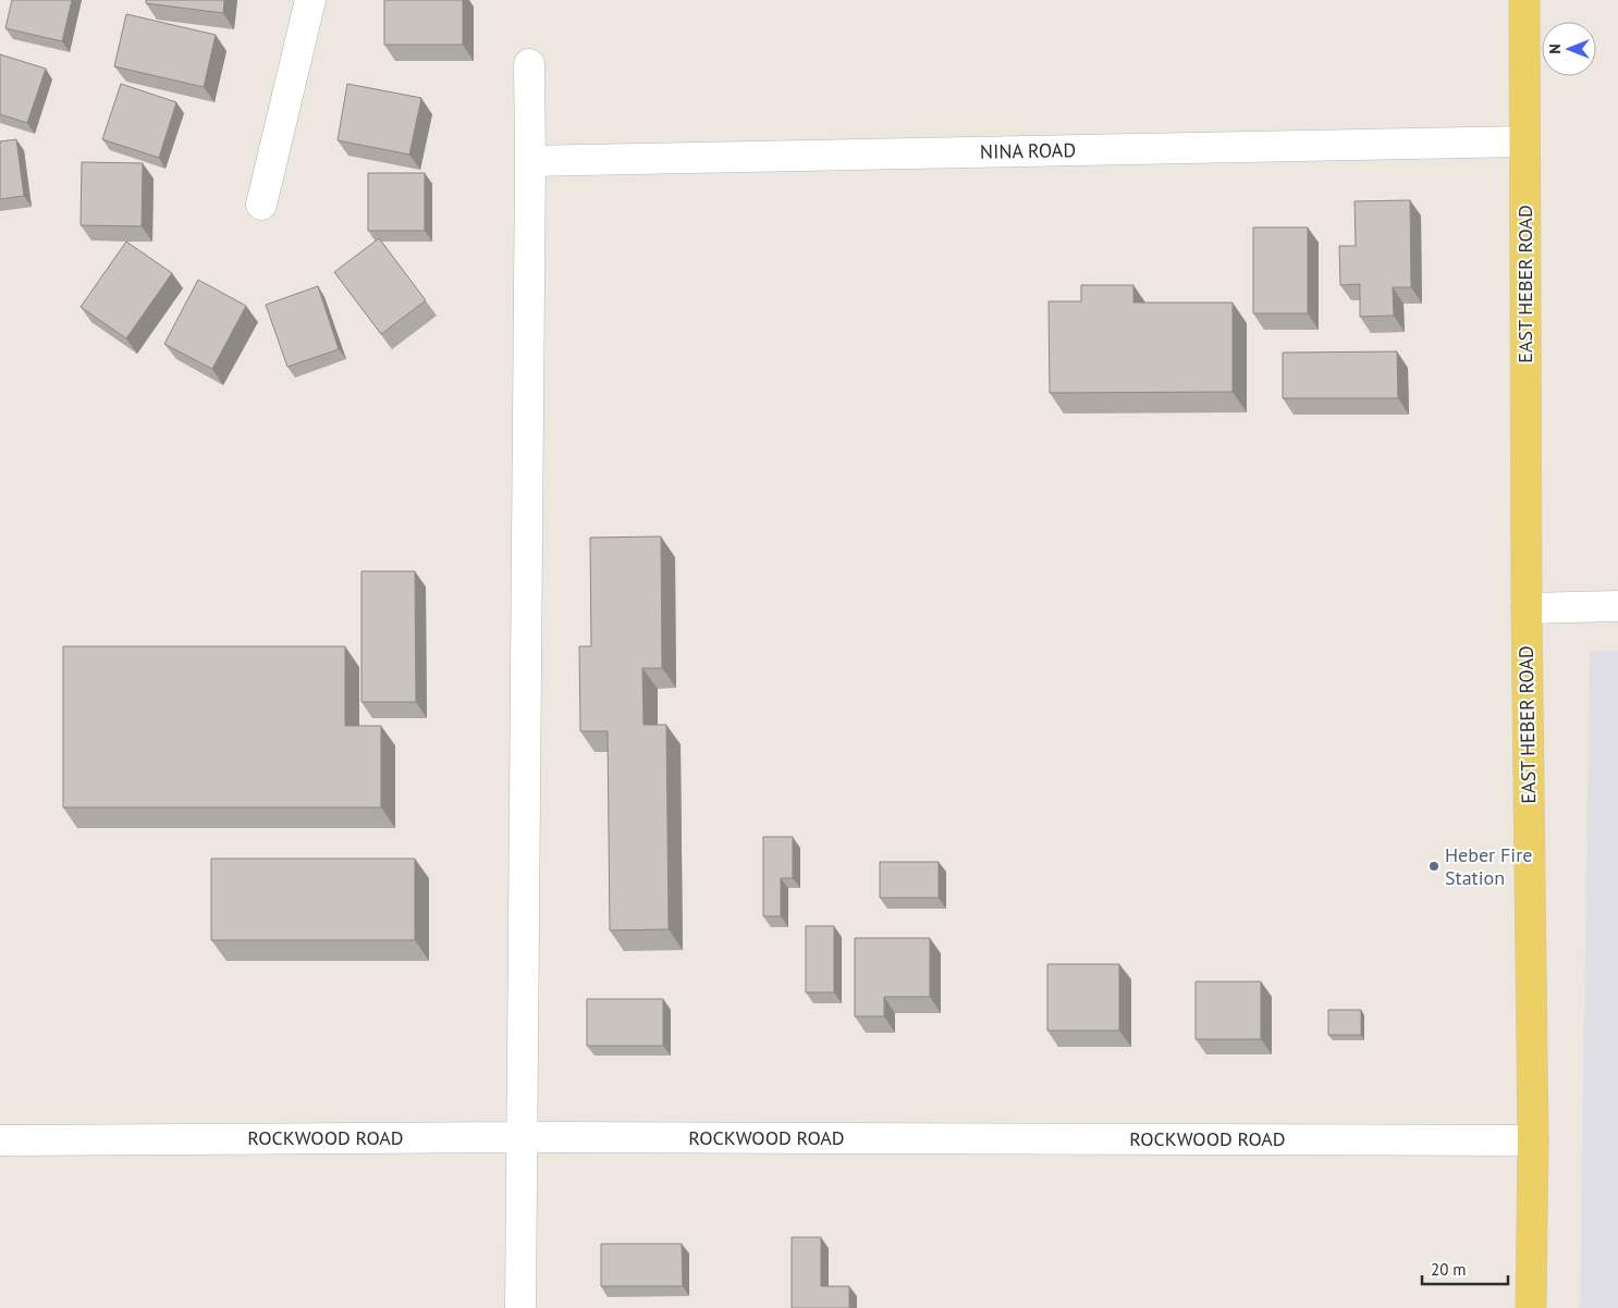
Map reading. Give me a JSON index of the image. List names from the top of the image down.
{
  "streets": {
    "main road": ["EAST HEBER ROAD"],
    "street": ["NINA ROAD", "ROCKWOOD ROAD"]
  },
  "crossings": [
    ["NINA ROAD", "EAST HEBER ROAD"],
    ["EAST HEBER ROAD", "ROCKWOOD ROAD"]
  ],
  "places": ["Heber Fire Station"],
  "scale_bar": "20 m",
  "north": "left"
}
